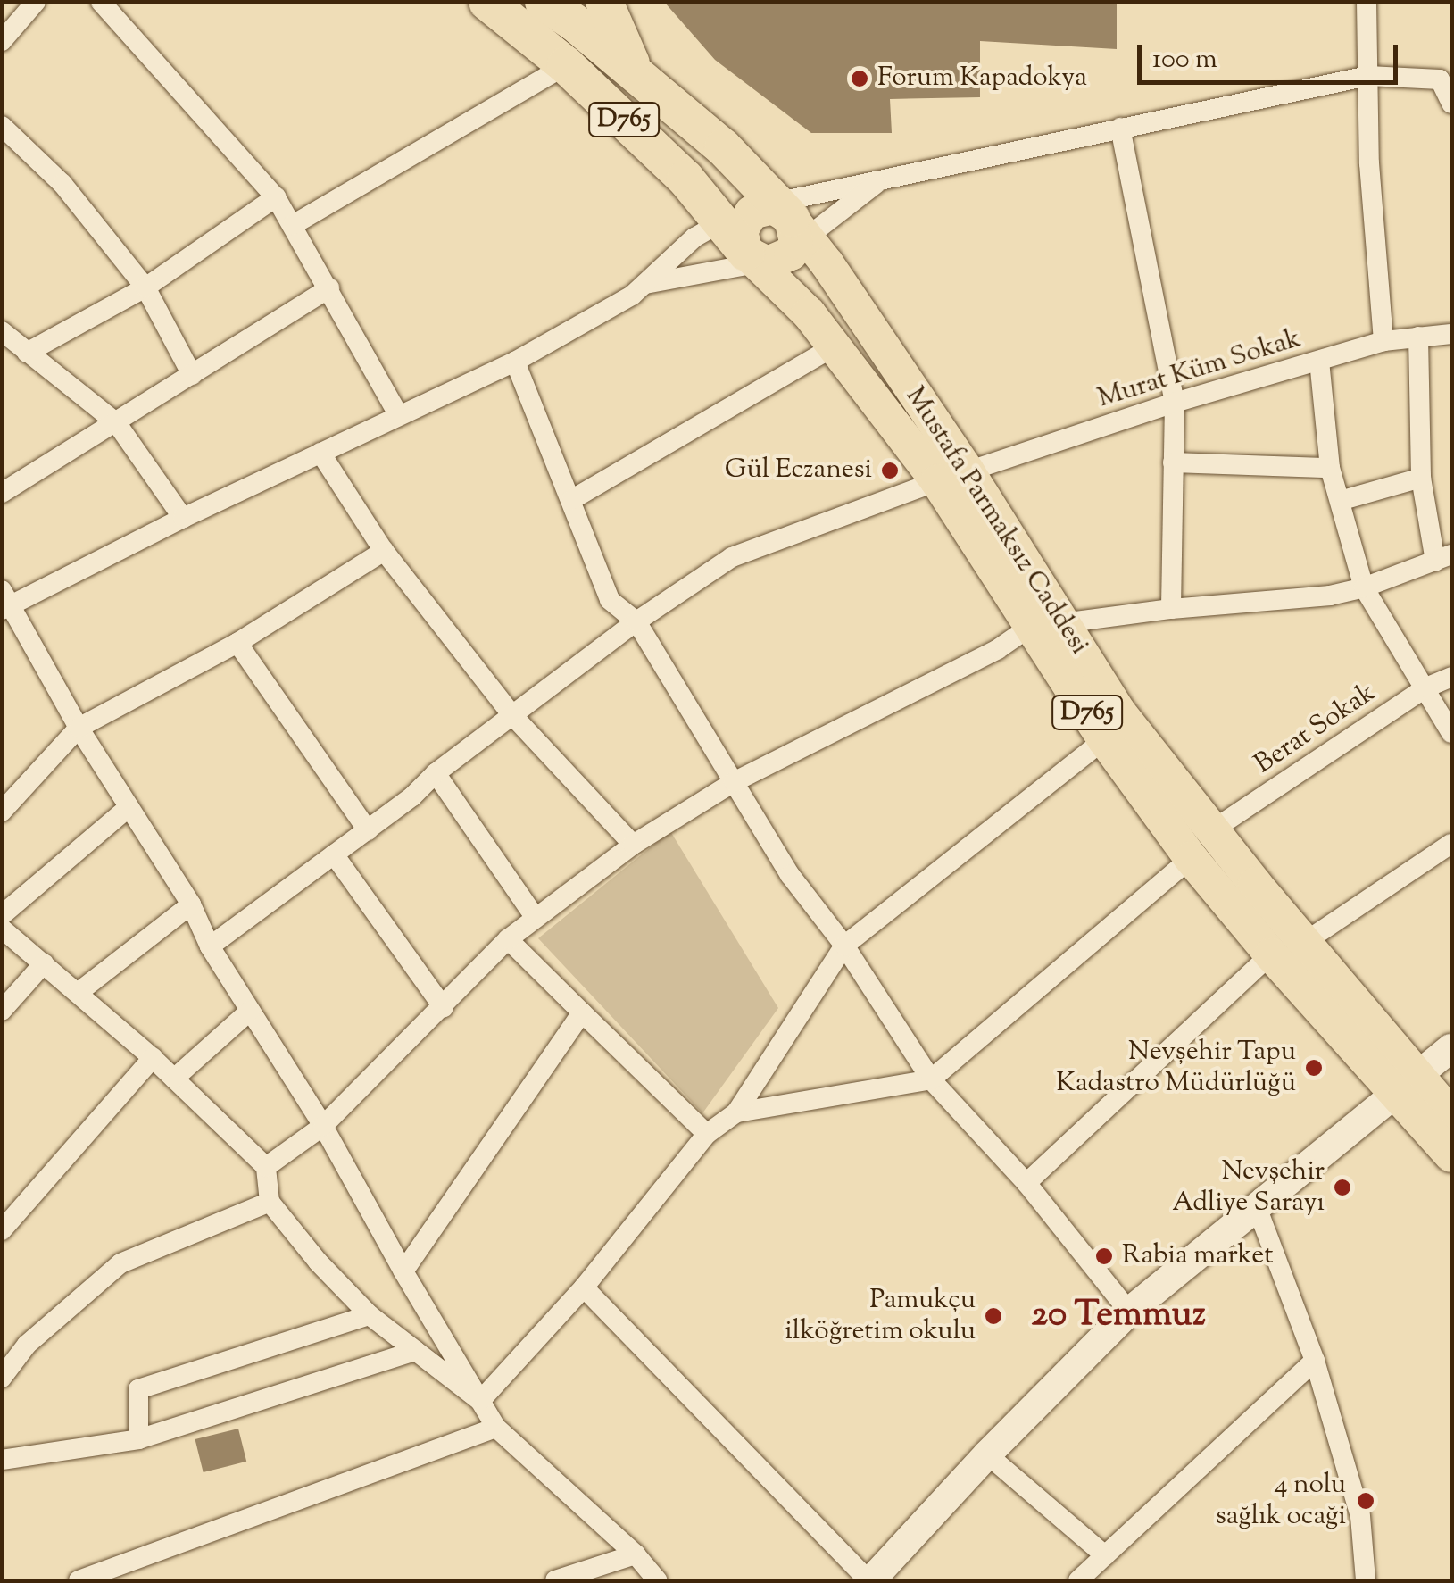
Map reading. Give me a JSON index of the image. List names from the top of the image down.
{
  "streets": {
    "highway": ["D765", "Mustafa Parmaksız Caddesi"],
    "street": ["Murat Küm Sokak", "Berat Sokak"]
  },
  "crossings": [
    ["D765", "Mustafa Parmaksız Caddesi"],
    ["Murat Küm Sokak", "Mustafa Parmaksız Caddesi"],
    ["Mustafa Parmaksız Caddesi", "Berat Sokak"]
  ],
  "districts": ["20 Temmuz"],
  "places": [
    "Forum Kapadokya",
    "Gül Eczanesi",
    "Nevşehir Tapu Kadastro Müdürlüğü",
    "Nevşehir Adliye Sarayı",
    "Rabia market",
    "Pamukçu ilköğretim okulu",
    "4 nolu sağlık ocaği"
  ],
  "scale_bar": "100 m"
}
